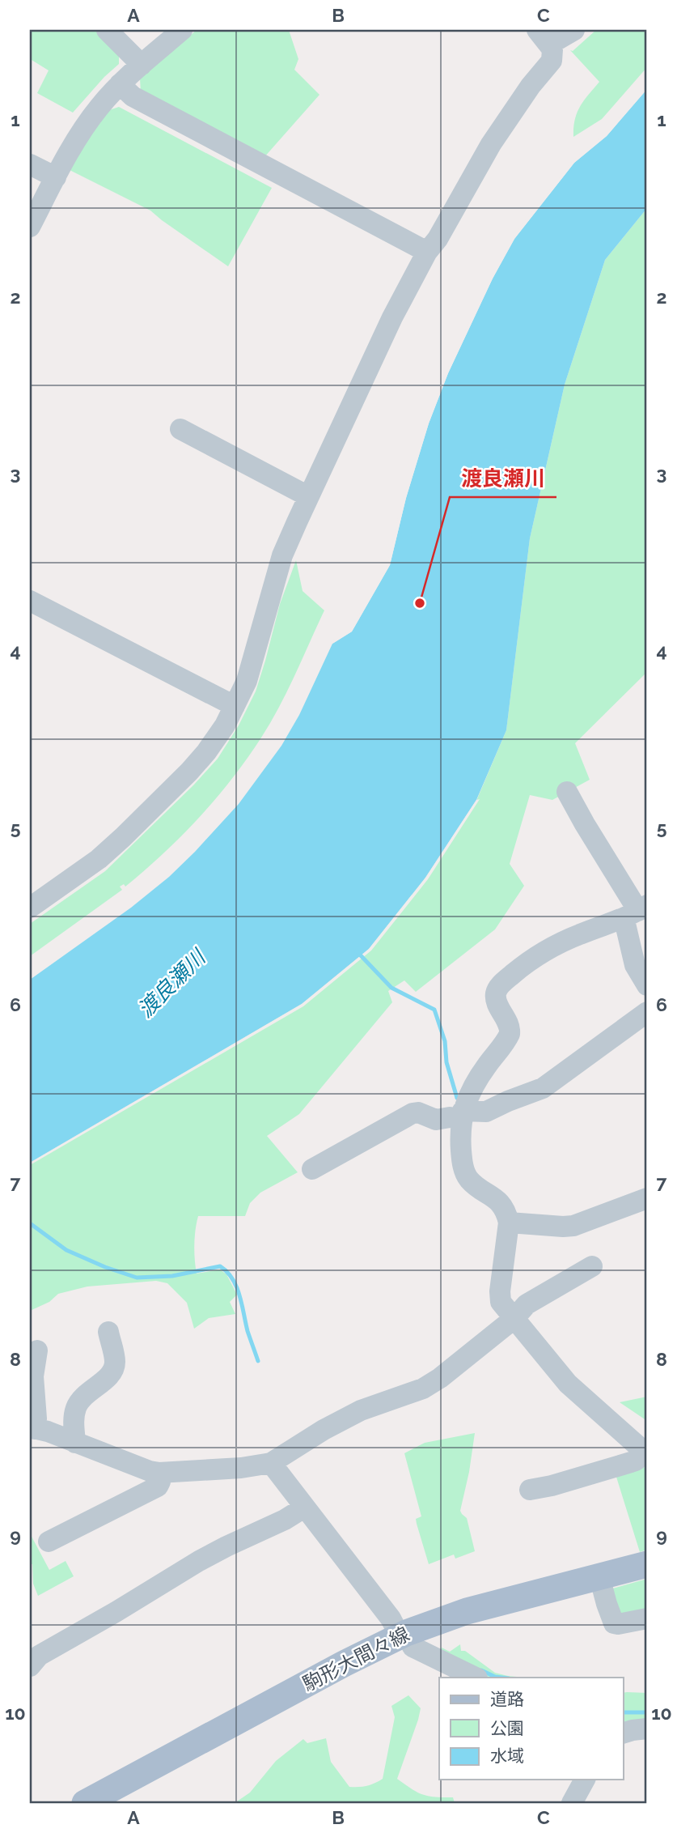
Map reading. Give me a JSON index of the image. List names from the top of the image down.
{
  "streets": {
    "main road": ["駒形大間々線"]
  },
  "water": ["渡良瀬川"],
  "places": ["渡良瀬川"],
  "legend": ["道路", "公園", "水域"],
  "grid": {
    "columns": ["A", "B", "C"],
    "rows": [
      "1",
      "2",
      "3",
      "4",
      "5",
      "6",
      "7",
      "8",
      "9",
      "10"
    ]
  }
}
